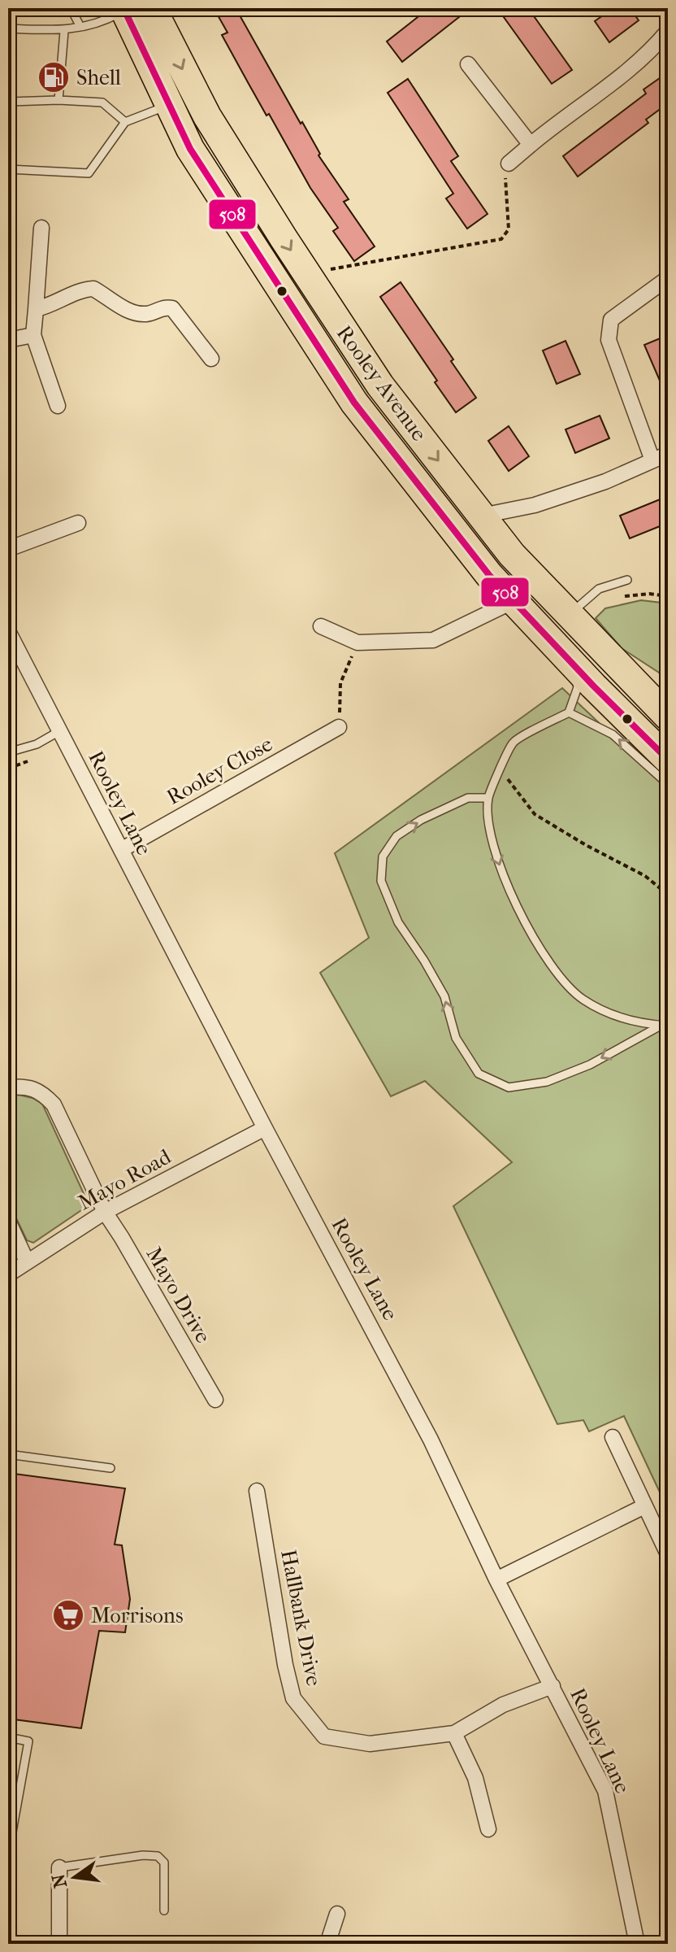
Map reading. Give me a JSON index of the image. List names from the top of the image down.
{
  "streets": {
    "highway": ["Rooley Avenue"],
    "street": [
      "Rooley Close",
      "Rooley Lane",
      "Mayo Road",
      "Mayo Drive",
      "Hallbank Drive"
    ]
  },
  "crossings": [
    ["Rooley Close", "Rooley Lane"],
    ["Rooley Lane", "Mayo Road"],
    ["Rooley Lane", "Hallbank Drive"],
    ["Mayo Road", "Mayo Drive"]
  ],
  "places": {
    "fuel station": ["Shell"],
    "supermarket": ["Morrisons"]
  },
  "lines": ["transit line 508"],
  "north": "left"
}
